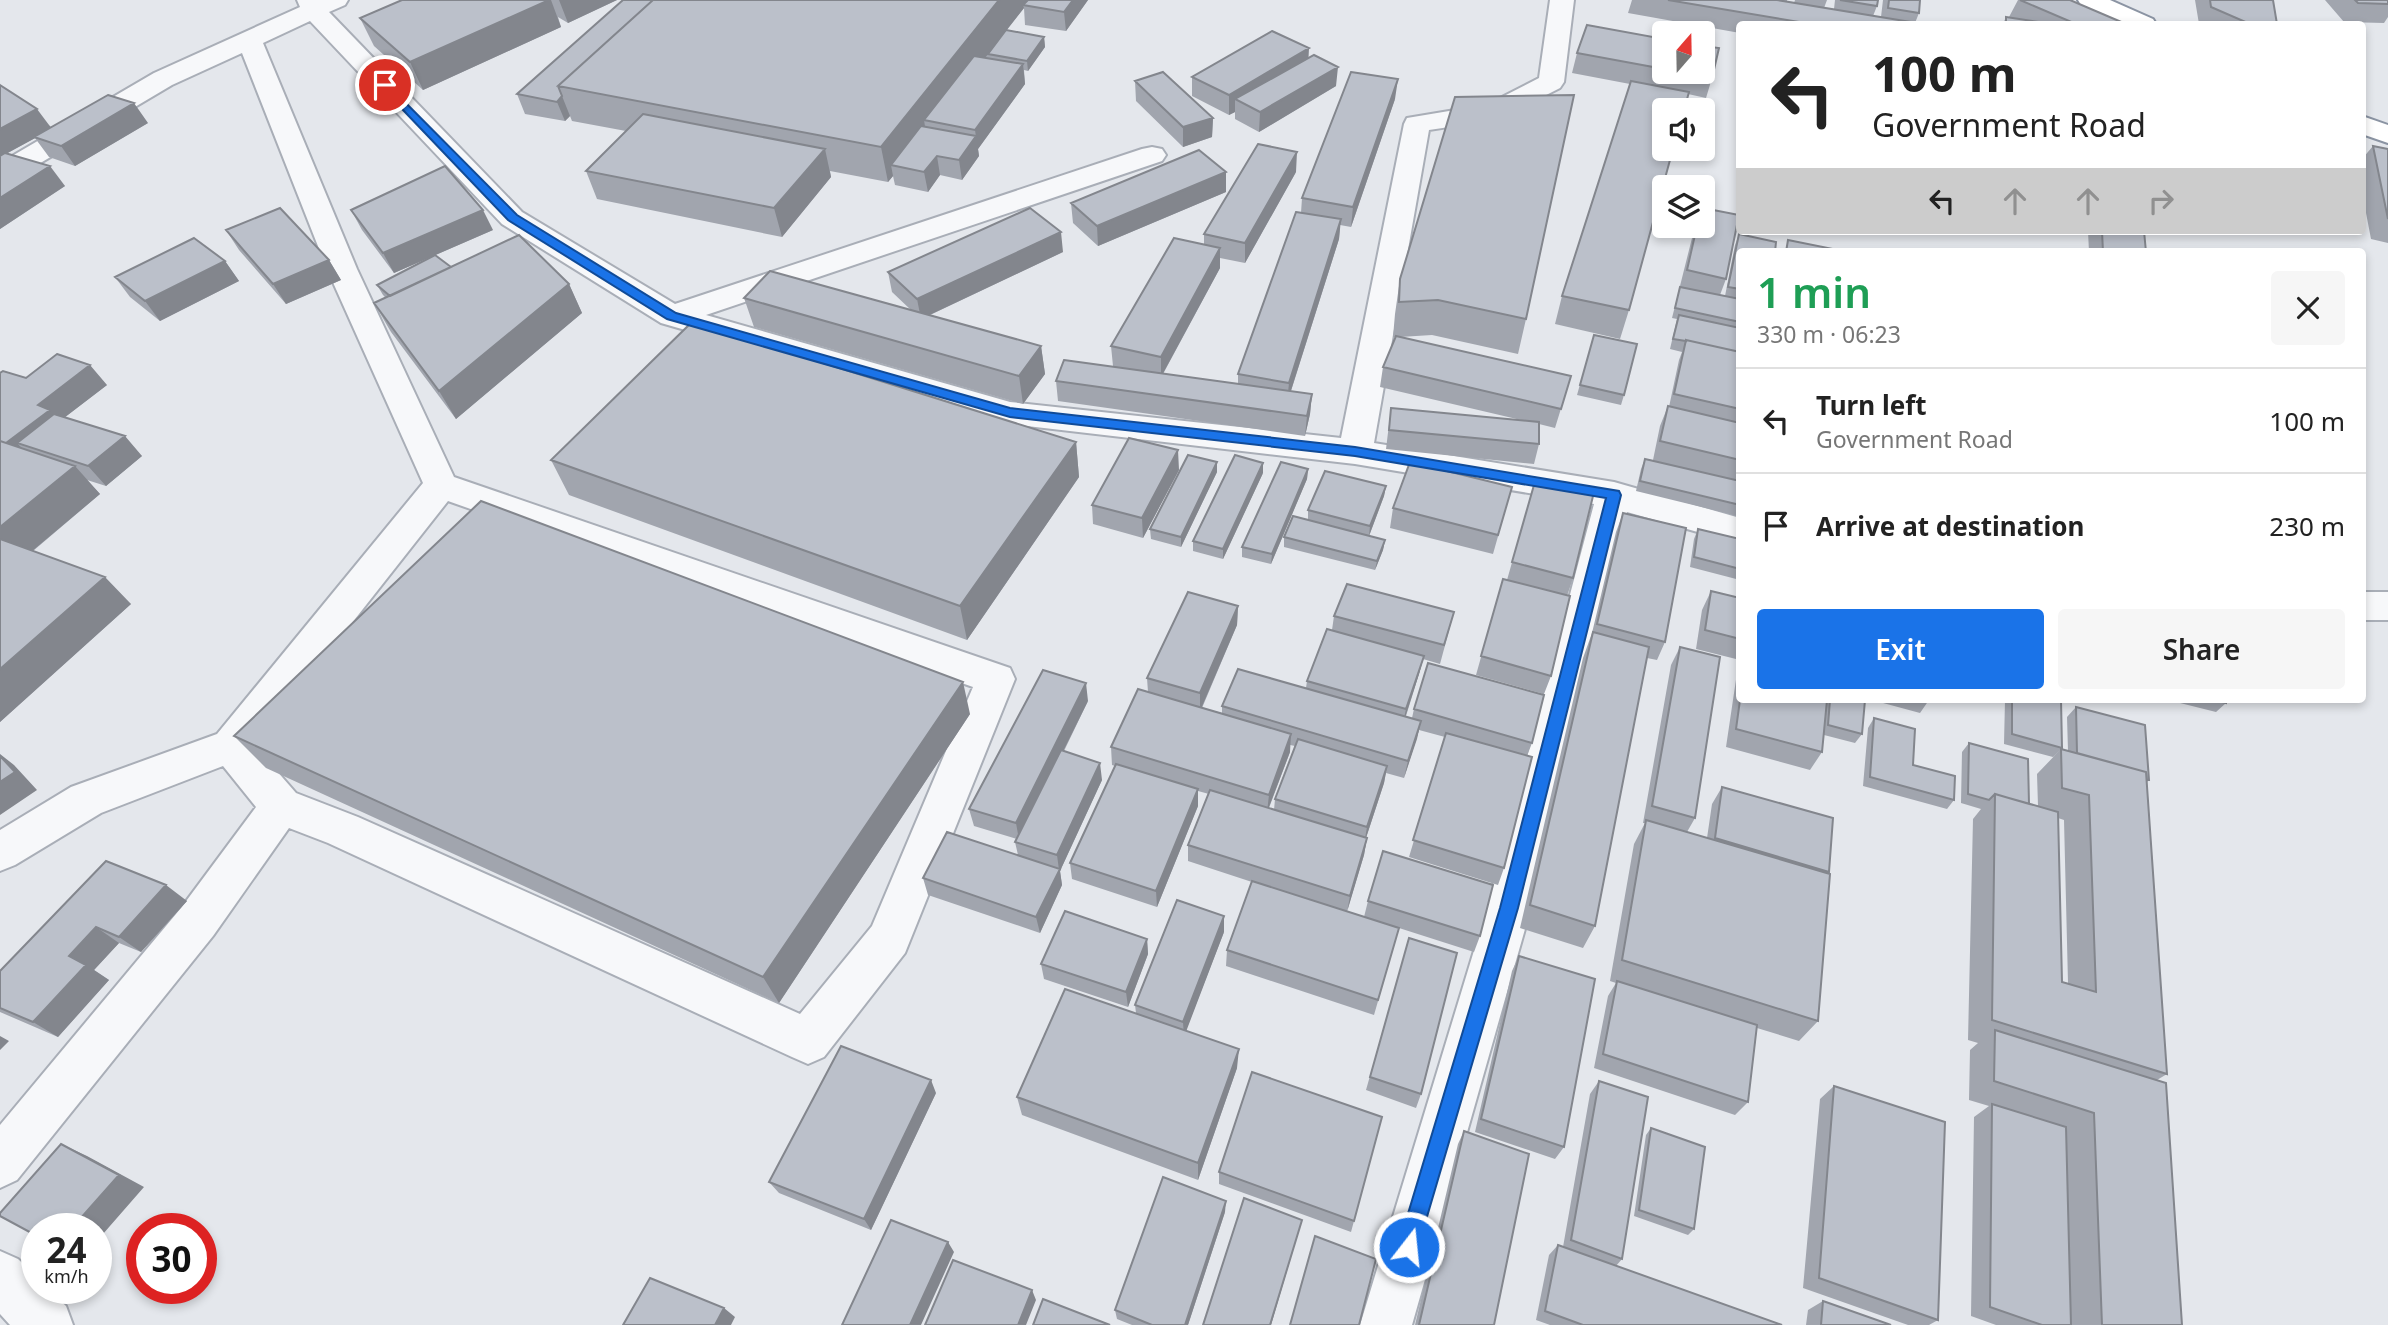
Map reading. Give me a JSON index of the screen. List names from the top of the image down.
{
  "north": "top",
  "page": {
    "turn": ["100 m", "Government Road"],
    "heading": ["1 min", "330 m · 06:23"],
    "list": [
      {
        "name": "Turn left",
        "note": "Government Road",
        "value": "100 m"
      },
      {
        "name": "Arrive at destination",
        "value": "230 m"
      }
    ],
    "buttons": ["Exit", "Share"],
    "speed": "24 km/h",
    "limit": "30"
  }
}
